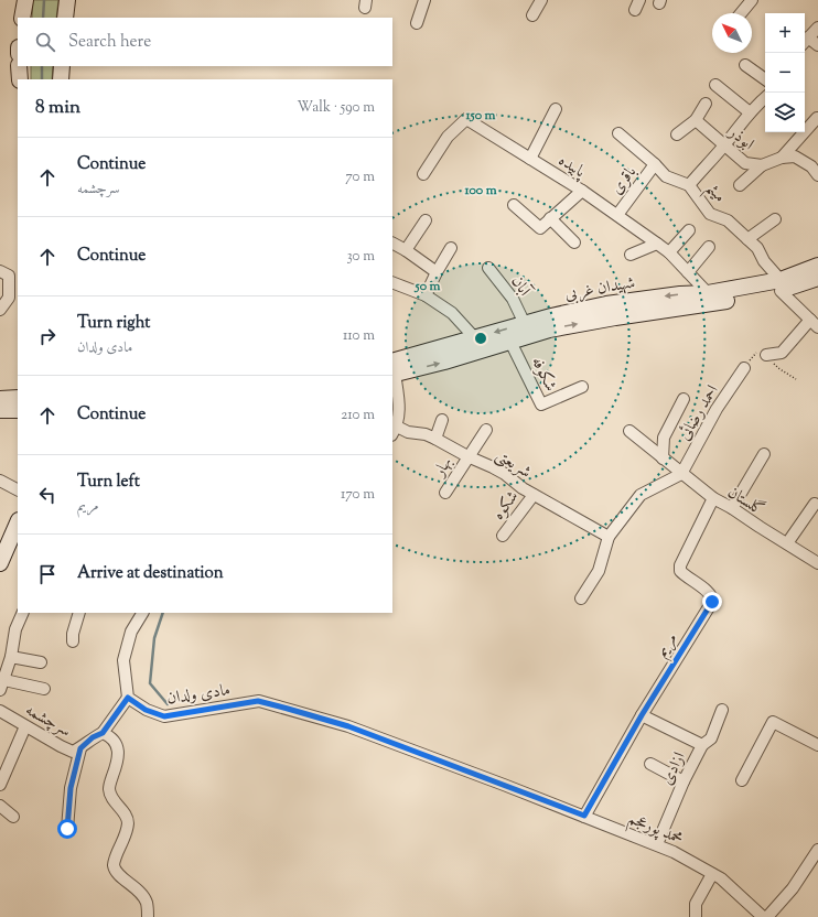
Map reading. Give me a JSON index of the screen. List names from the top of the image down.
{
  "streets": {
    "main road": ["شهیدان غربی"],
    "street": [
      "ابوذر",
      "پابیده",
      "باقری",
      "میثم",
      "آبان",
      "شکوفه",
      "احمد رضائی",
      "شریعتی",
      "بهار",
      "گلستان",
      "شکوه",
      "مریم",
      "مادی ولدان",
      "سرچشمه",
      "ازادی",
      "محمد پورعجم"
    ]
  },
  "crossings": [
    ["پابیده", "باقری"],
    ["پابیده", "شهیدان غربی"],
    ["باقری", "میثم"],
    ["میثم", "شهیدان غربی"],
    ["آبان", "شهیدان غربی"],
    ["شهیدان غربی", "شکوفه"],
    ["شهیدان غربی", "شریعتی"],
    ["احمد رضائی", "گلستان"],
    ["شریعتی", "بهار"],
    ["شریعتی", "شکوه"],
    ["گلستان", "مریم"],
    ["مریم", "مادی ولدان"],
    ["مریم", "محمد پورعجم"],
    ["مادی ولدان", "محمد پورعجم"],
    ["ازادی", "محمد پورعجم"]
  ],
  "north": "top left",
  "page": {
    "map_buttons": ["+", "−"],
    "search": "Search here",
    "heading": ["8 min", "Walk · 590 m"],
    "list": [
      ["Continue", "سرچشمه", "70 m"],
      ["Continue", "30 m"],
      ["Turn right", "مادی ولدان", "110 m"],
      ["Continue", "210 m"],
      ["Turn left", "مریم", "170 m"],
      "Arrive at destination"
    ]
  },
  "rings": ["150 m", "100 m", "50 m"]
}
